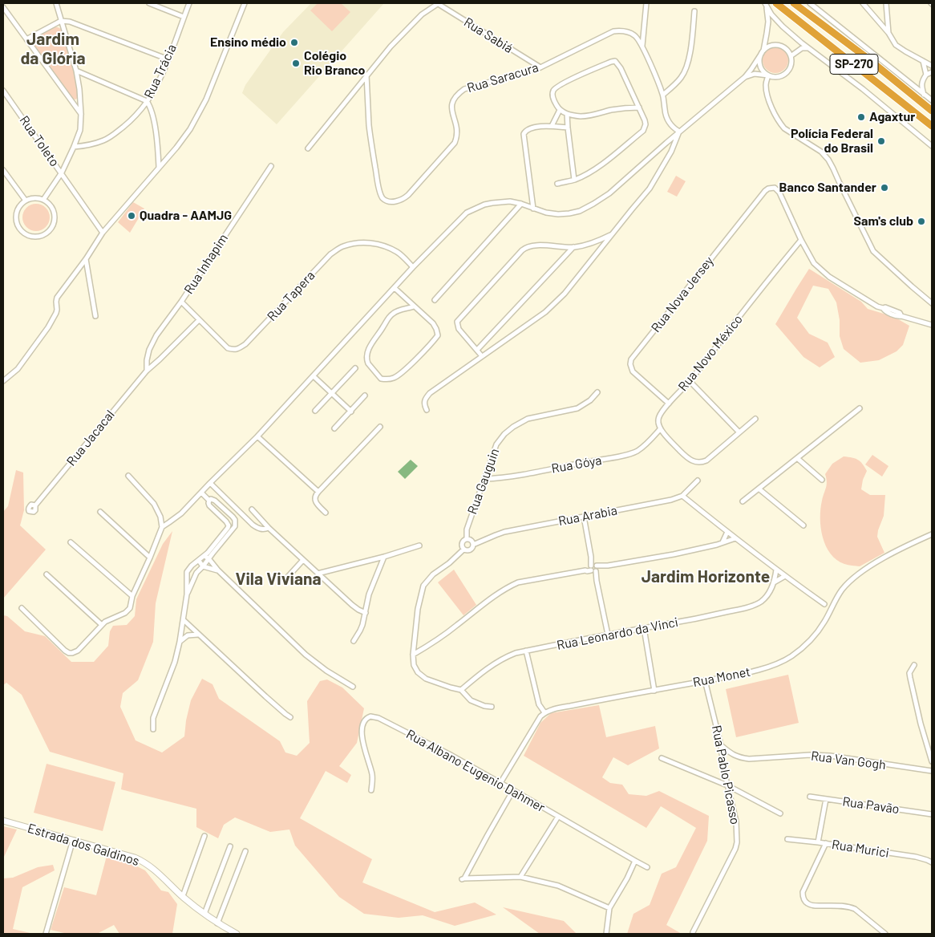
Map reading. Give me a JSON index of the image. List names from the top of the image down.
{
  "streets": {
    "highway": ["SP-270"],
    "street": [
      "Rua Sabiá",
      "Rua Trácia",
      "Rua Saracura",
      "Rua Toleto",
      "Rua Inhapim",
      "Rua Nova Jersey",
      "Rua Tapera",
      "Rua Novo México",
      "Rua Jacacal",
      "Rua Góya",
      "Rua Gauguin",
      "Rua Arabia",
      "Rua Leonardo da Vinci",
      "Rua Monet",
      "Rua Van Gogh",
      "Rua Albano Eugenio Dahmer",
      "Rua Pablo Picasso",
      "Rua Pavão",
      "Estrada dos Galdinos",
      "Rua Murici"
    ]
  },
  "crossings": [
    ["Rua Sabiá", "Rua Saracura"],
    ["Rua Inhapim", "Rua Tapera"],
    ["Rua Inhapim", "Rua Jacacal"],
    ["Rua Nova Jersey", "Rua Novo México"],
    ["Rua Tapera", "Rua Jacacal"],
    ["Rua Novo México", "Rua Góya"],
    ["Rua Góya", "Rua Gauguin"],
    ["Rua Gauguin", "Rua Arabia"],
    ["Rua Monet", "Rua Pablo Picasso"],
    ["Rua Van Gogh", "Rua Pablo Picasso"]
  ],
  "districts": ["Jardim da Glória", "Jardim Horizonte", "Vila Viviana"],
  "places": [
    "Ensino médio",
    "Colégio Rio Branco",
    "Agaxtur",
    "Polícia Federal do Brasil",
    "Banco Santander",
    "Quadra - AAMJG",
    "Sam's club"
  ]
}
